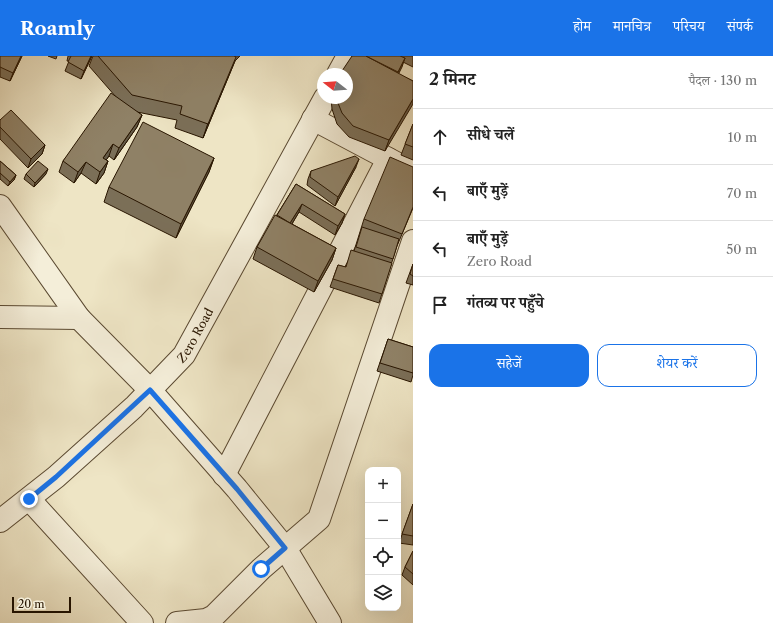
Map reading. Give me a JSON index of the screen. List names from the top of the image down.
{
  "streets": {
    "street": ["Zero Road"]
  },
  "scale_bar": "20 m",
  "north": "left",
  "page": {
    "header": "Roamly",
    "nav": [
      "होम",
      "मानचित्र",
      "परिचय",
      "संपर्क"
    ],
    "heading": ["2 मिनट", "पैदल · 130 m"],
    "list": [
      ["सीधे चलें", "10 m"],
      ["बाएँ मुड़ें", "70 m"],
      ["बाएँ मुड़ें", "Zero Road", "50 m"],
      "गंतव्य पर पहुँचे"
    ],
    "buttons": ["सहेजें", "शेयर करें"],
    "map_buttons": ["+", "−"],
    "scale": "20 m"
  }
}
